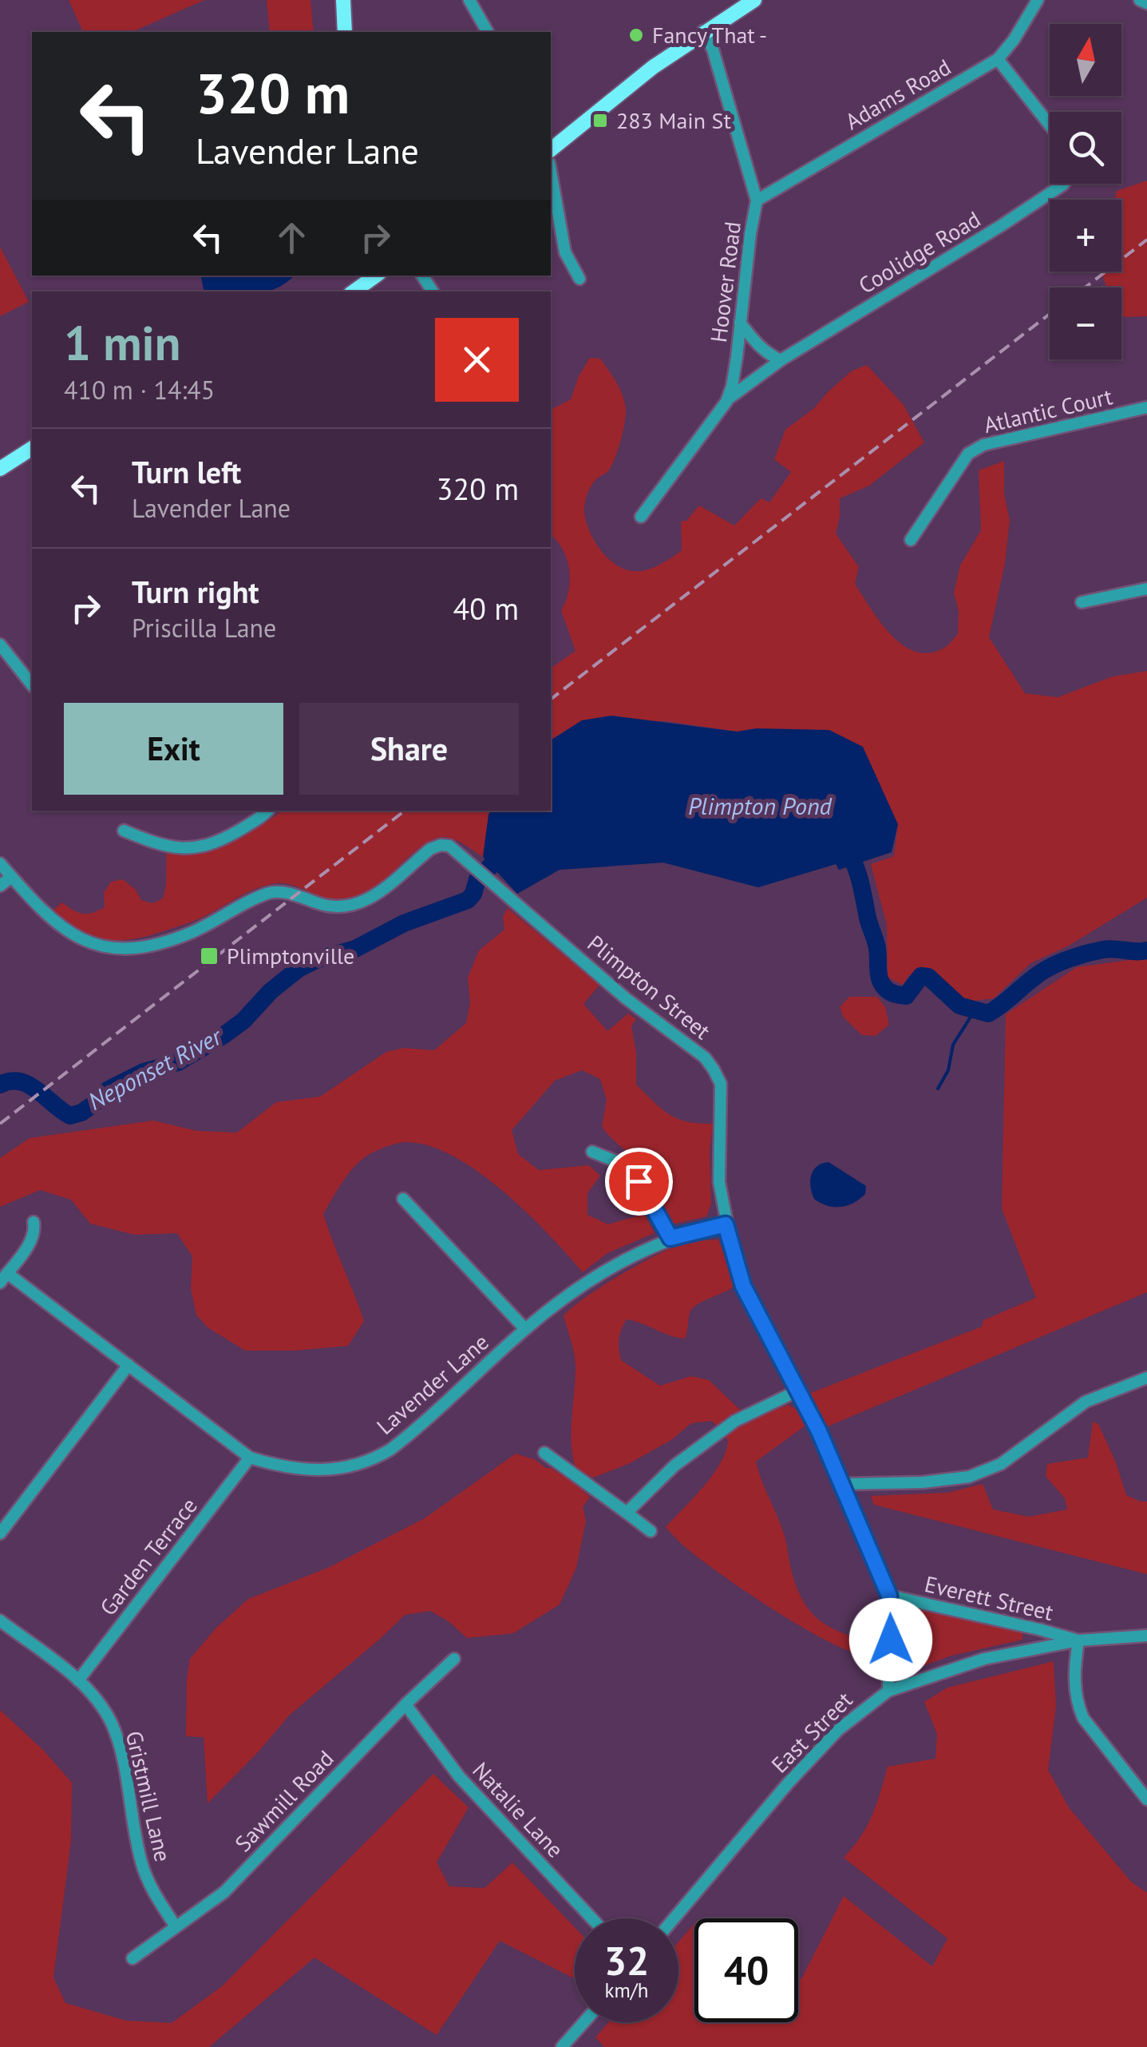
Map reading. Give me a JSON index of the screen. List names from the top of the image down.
{
  "streets": {
    "street": [
      "Adams Road",
      "Coolidge Road",
      "Hoover Road",
      "Atlantic Court",
      "Plimpton Street",
      "Lavender Lane",
      "Garden Terrace",
      "Everett Street",
      "East Street",
      "Gristmill Lane",
      "Sawmill Road",
      "Natalie Lane"
    ]
  },
  "crossings": [
    ["Adams Road", "Hoover Road"],
    ["Coolidge Road", "Hoover Road"],
    ["Plimpton Street", "Lavender Lane"],
    ["Plimpton Street", "Everett Street"],
    ["Plimpton Street", "East Street"],
    ["Lavender Lane", "Garden Terrace"],
    ["Garden Terrace", "Gristmill Lane"],
    ["Everett Street", "East Street"],
    ["Gristmill Lane", "Sawmill Road"],
    ["Sawmill Road", "Natalie Lane"]
  ],
  "water": ["Plimpton Pond", "Neponset River"],
  "places": {
    "other": ["Fancy That -"],
    "transit": ["283 Main St", "Plimptonville"]
  },
  "north": "top",
  "page": {
    "map_buttons": ["+", "−"],
    "turn": ["320 m", "Lavender Lane"],
    "heading": ["1 min", "410 m · 14:45"],
    "list": [
      {
        "name": "Turn left",
        "note": "Lavender Lane",
        "value": "320 m"
      },
      {
        "name": "Turn right",
        "note": "Priscilla Lane",
        "value": "40 m"
      }
    ],
    "buttons": ["Exit", "Share"],
    "speed": "32 km/h",
    "limit": "40"
  }
}
